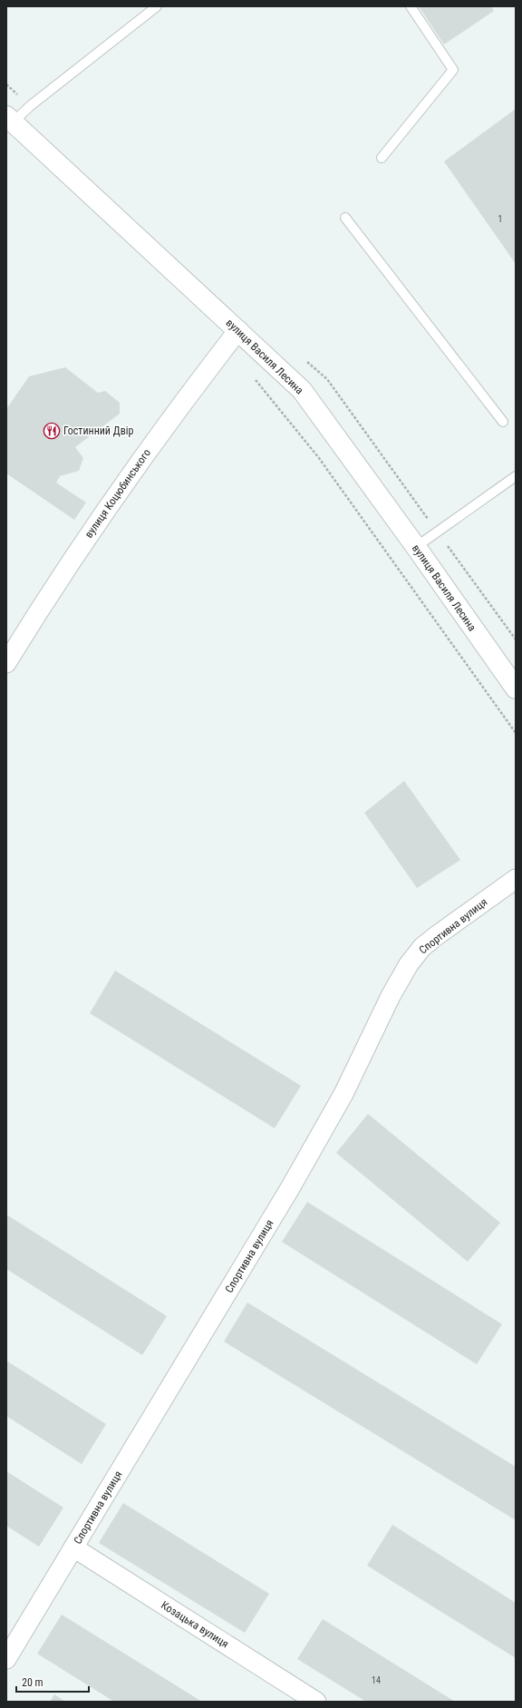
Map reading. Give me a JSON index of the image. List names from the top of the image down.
{
  "streets": {
    "street": [
      "вулиця Василя Лесина",
      "вулиця Коцюбинського",
      "Спортивна вулиця",
      "Козацька вулиця"
    ]
  },
  "crossings": [
    ["вулиця Василя Лесина", "вулиця Коцюбинського"],
    ["Спортивна вулиця", "Козацька вулиця"]
  ],
  "places": {
    "restaurant": ["Гостинний Двір"]
  },
  "house_numbers": ["1", "14"],
  "scale_bar": "20 m"
}
